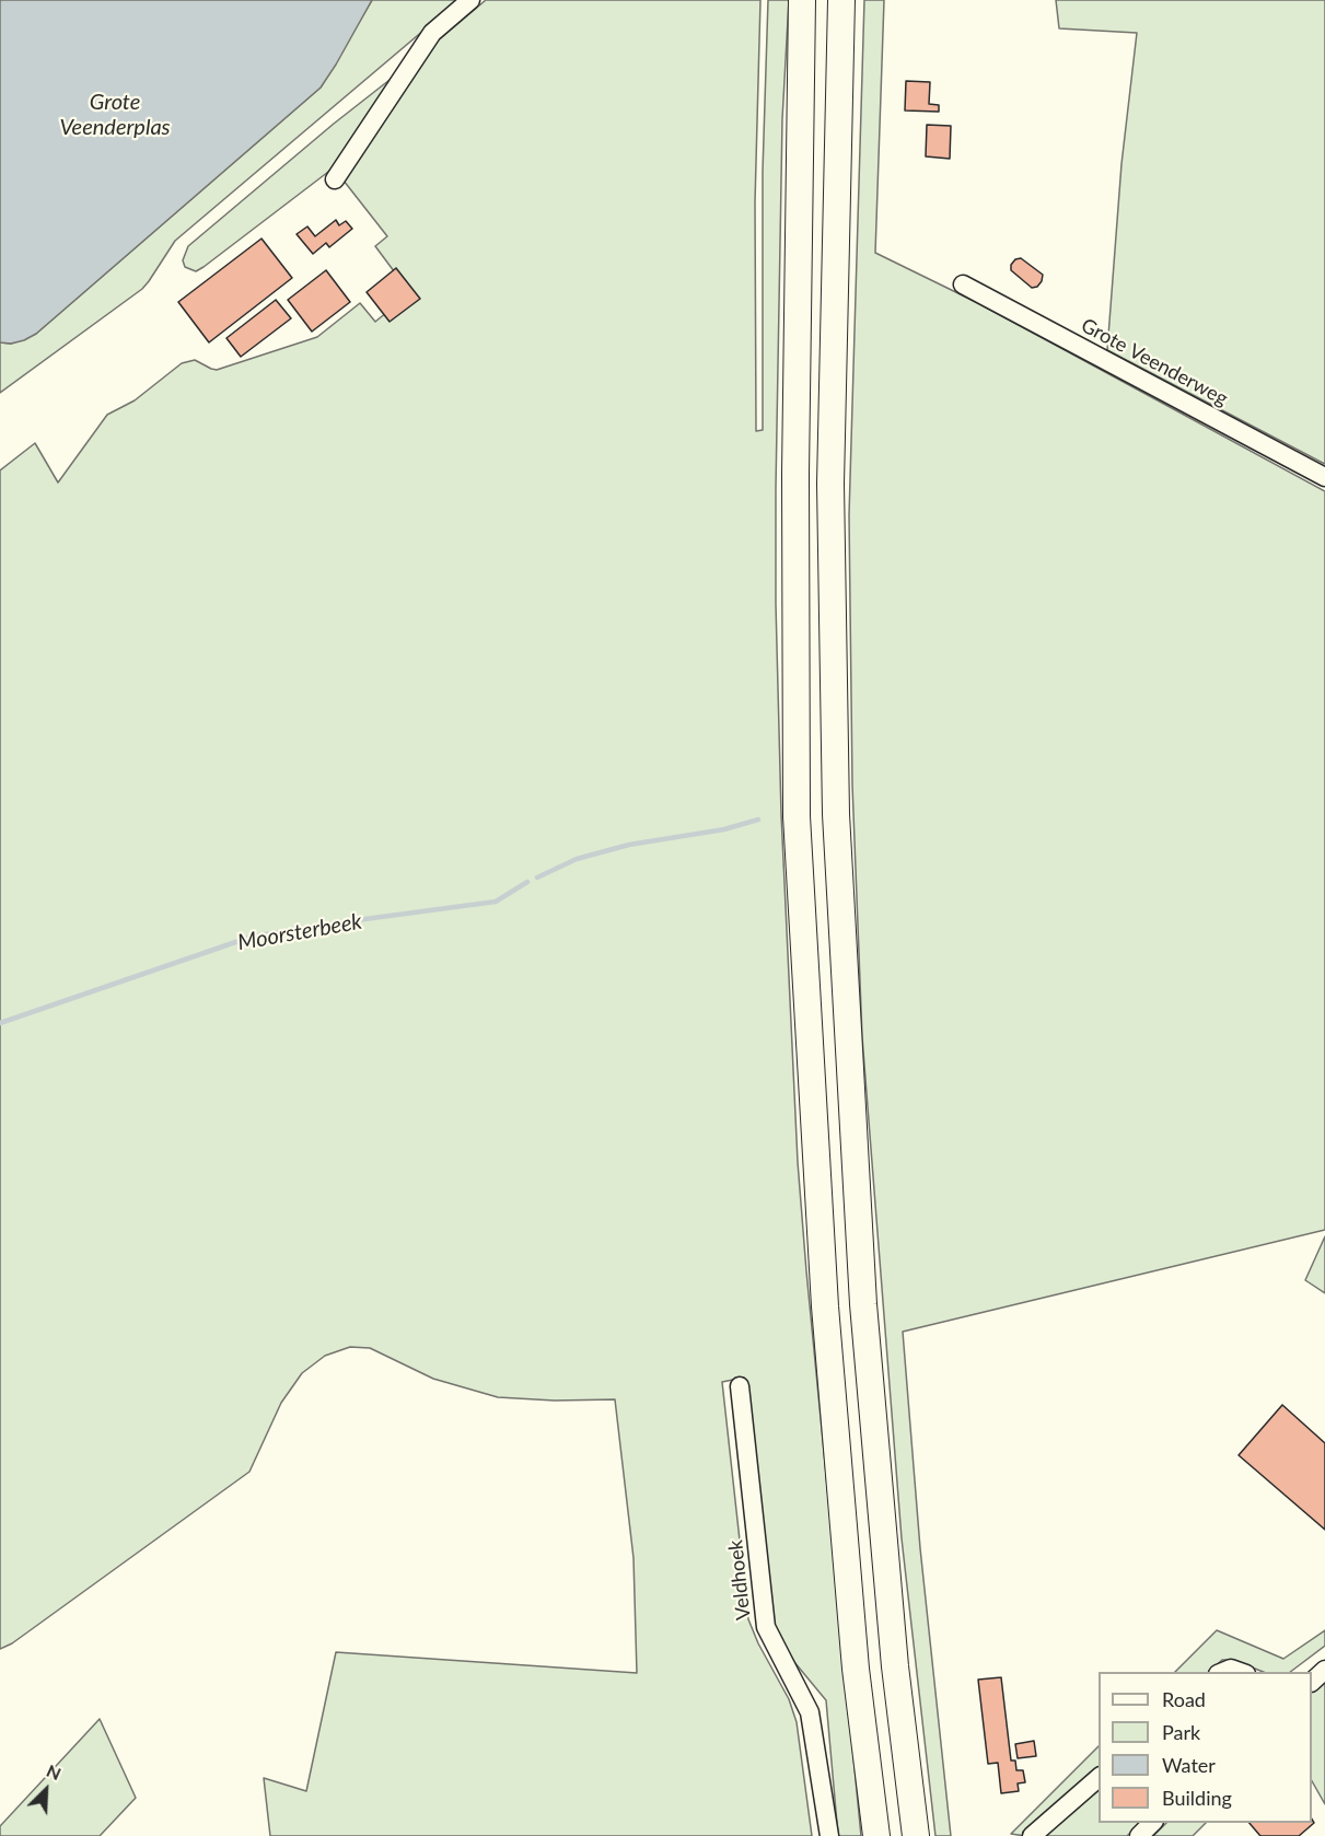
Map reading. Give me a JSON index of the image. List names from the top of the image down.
{
  "streets": {
    "street": ["Grote Veenderweg", "Veldhoek"]
  },
  "water": ["Grote Veenderplas", "Moorsterbeek"],
  "legend": [
    "Road",
    "Park",
    "Water",
    "Building"
  ],
  "north": "top right"
}
